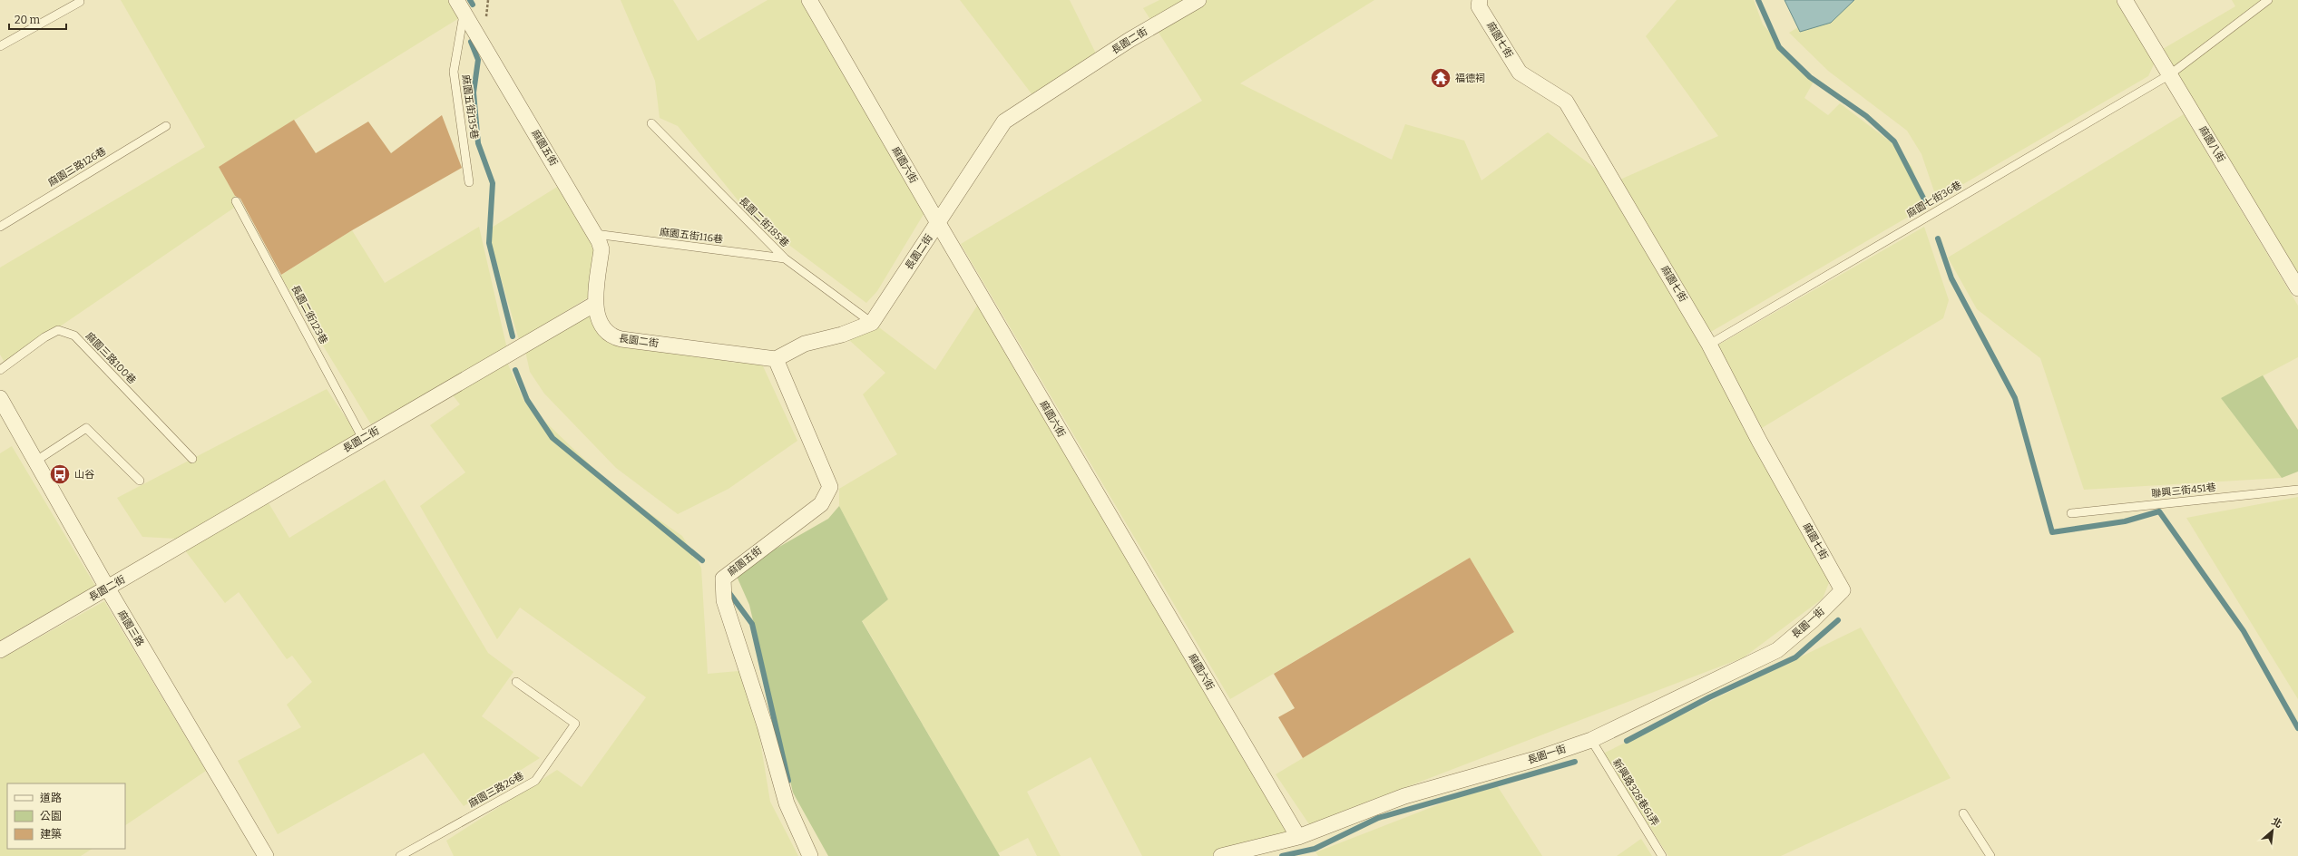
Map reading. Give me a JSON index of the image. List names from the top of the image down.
{
  "streets": {
    "street": [
      "麻園七街",
      "長園二街",
      "麻園八街",
      "麻園五街",
      "麻園六街",
      "長園一街",
      "麻園三路"
    ],
    "lane": [
      "麻園五街135巷",
      "麻園三路126巷",
      "麻園七街36巷",
      "長園二街185巷",
      "麻園五街116巷",
      "長園二街123巷",
      "麻園三路100巷",
      "聯興三街451巷",
      "麻園三路26巷",
      "新興路328巷61弄"
    ]
  },
  "crossings": [
    ["麻園七街", "麻園七街36巷"],
    ["麻園七街", "長園一街"],
    ["長園二街", "麻園五街"],
    ["長園二街", "麻園六街"],
    ["長園二街", "長園二街185巷"],
    ["長園二街", "長園二街123巷"],
    ["長園二街", "麻園三路"],
    ["麻園五街135巷", "麻園五街"],
    ["麻園八街", "麻園七街36巷"],
    ["麻園五街", "麻園五街116巷"],
    ["麻園六街", "長園一街"],
    ["長園二街185巷", "麻園五街116巷"],
    ["長園一街", "新興路328巷61弄"]
  ],
  "places": {
    "temple": ["福德祠"],
    "bus stop": ["山谷"]
  },
  "legend": ["道路", "公園", "建築"],
  "scale_bar": "20 m",
  "north": "top right"
}
